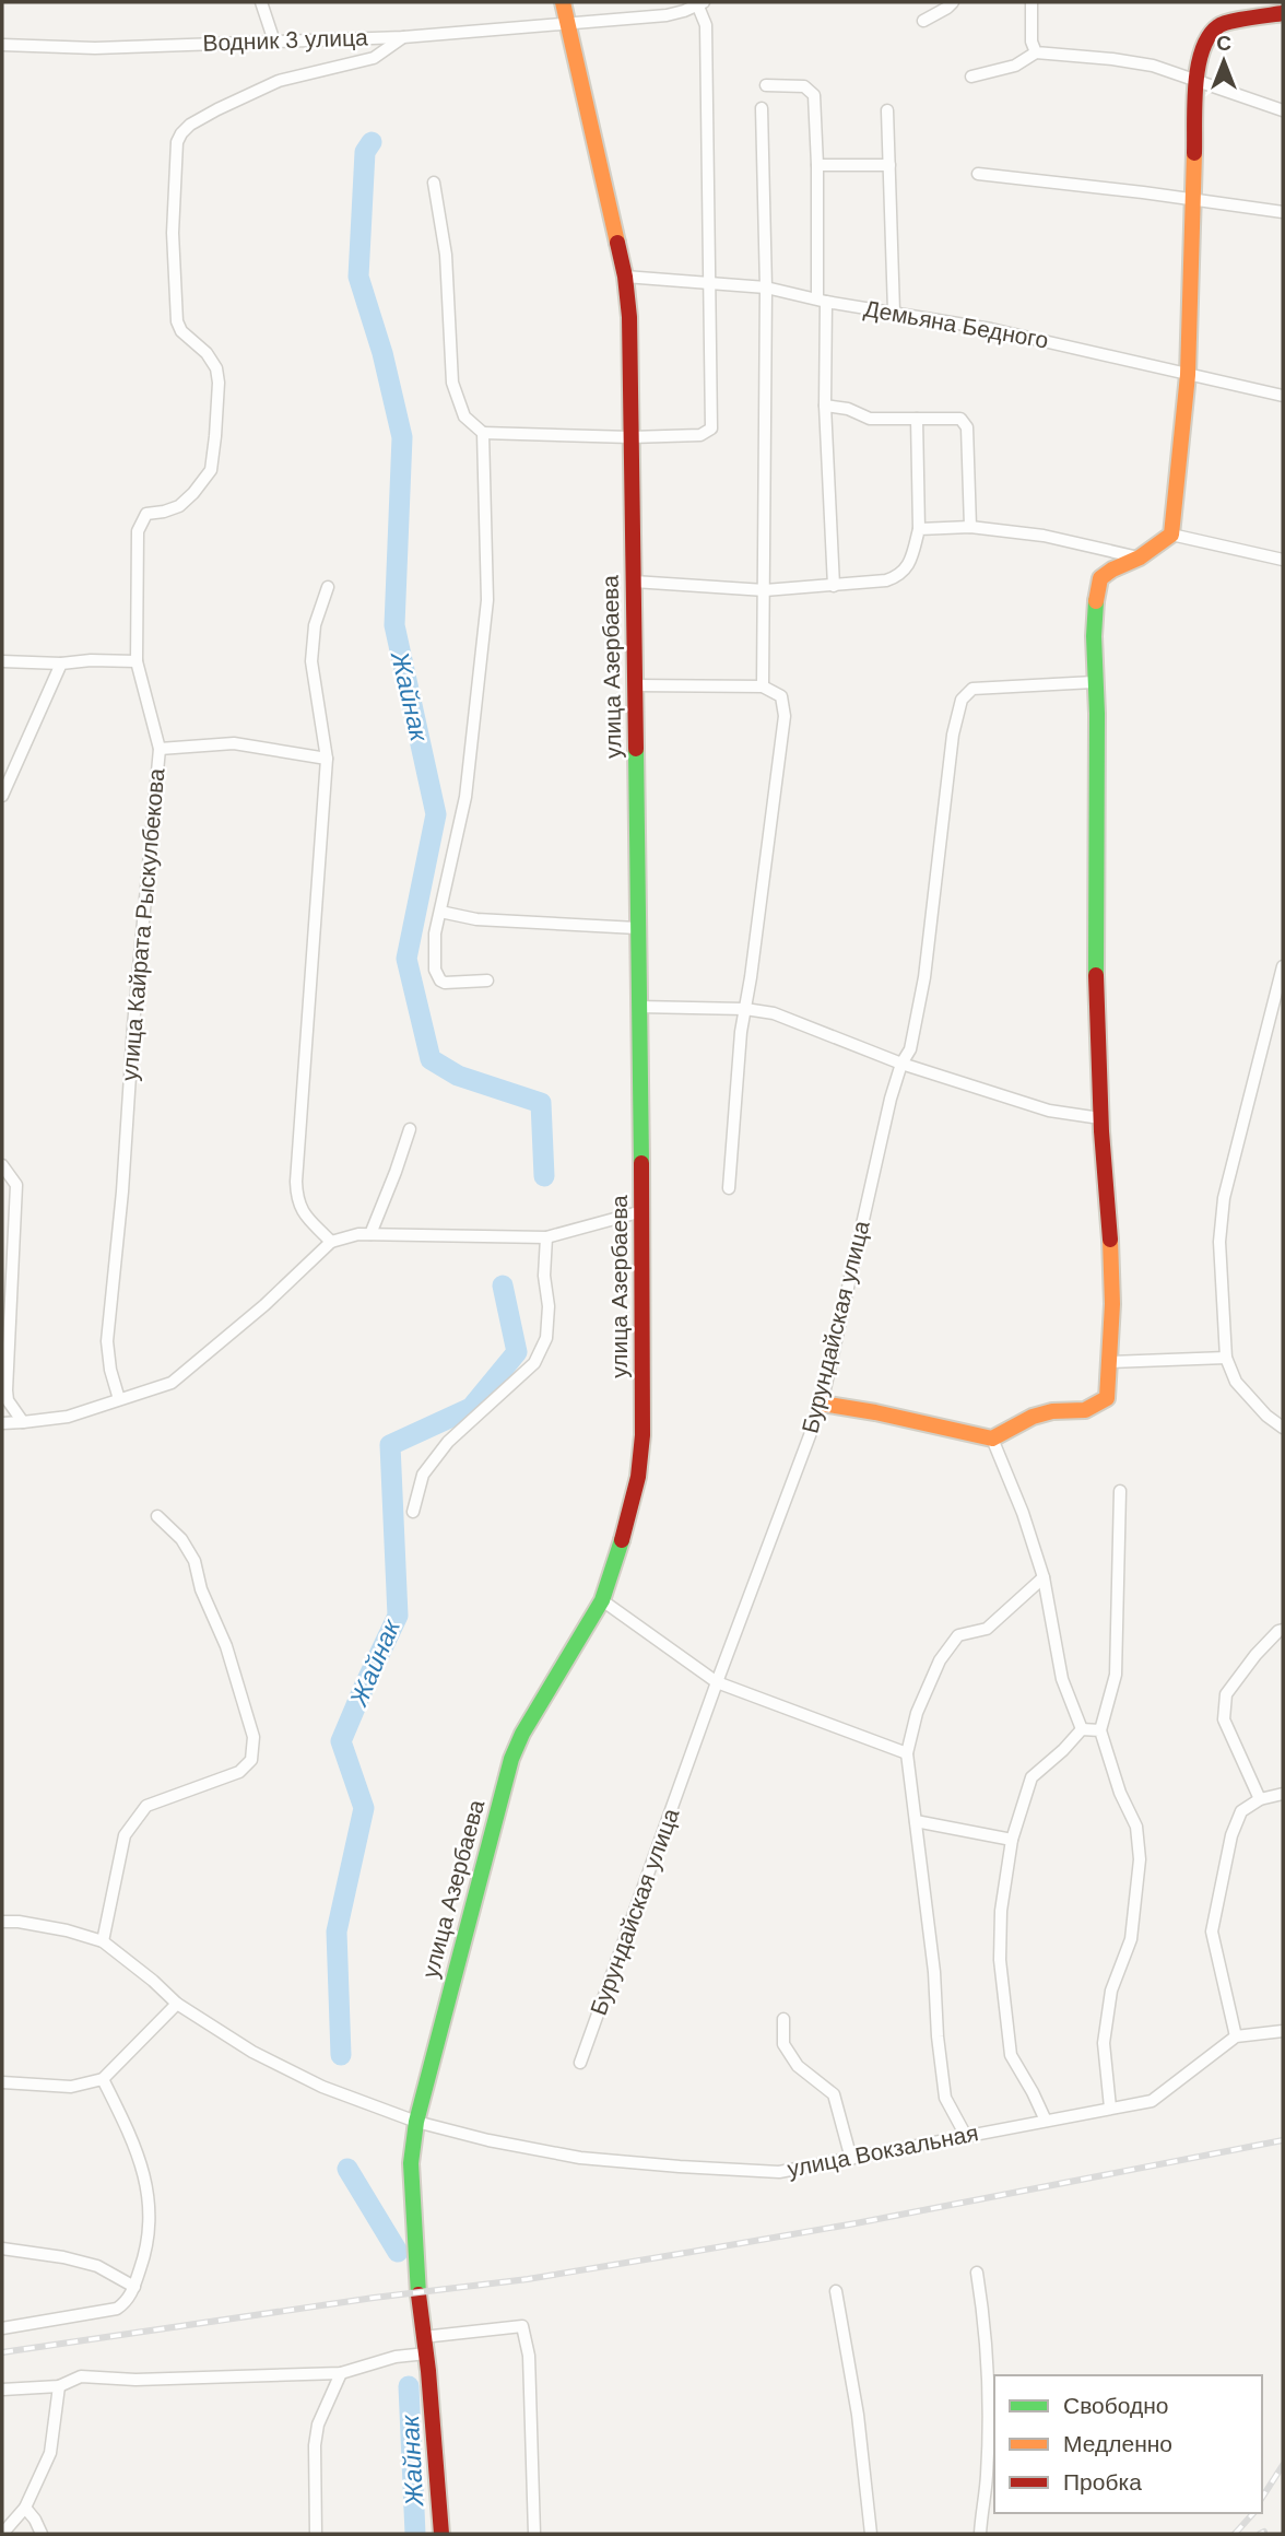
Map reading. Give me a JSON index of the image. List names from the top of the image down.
{
  "streets": {
    "main road": ["улица Азербаева"],
    "street": [
      "Водник 3 улица",
      "Демьяна Бедного",
      "улица Кайрата Рыскулбекова",
      "Бурундайская улица",
      "улица Вокзальная"
    ]
  },
  "crossings": [
    ["Водник 3 улица", "улица Азербаева"],
    ["Демьяна Бедного", "улица Азербаева"],
    ["улица Азербаева", "улица Вокзальная"]
  ],
  "water": ["Жайнак"],
  "legend": ["Свободно", "Медленно", "Пробка"],
  "north": "top"
}
